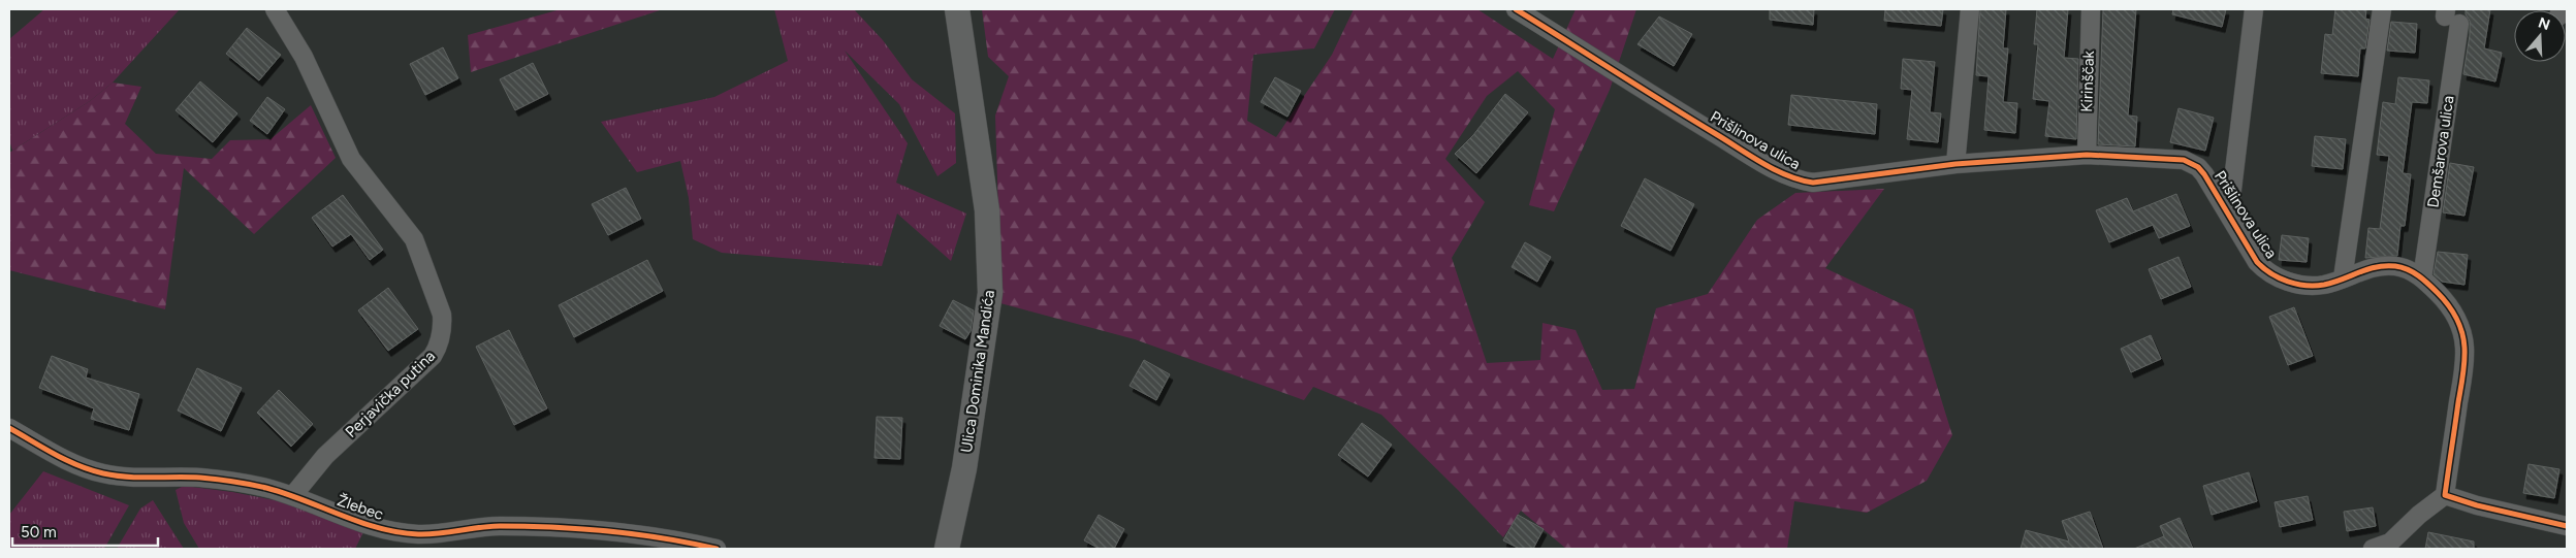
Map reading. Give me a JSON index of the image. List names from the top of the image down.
{
  "streets": {
    "street": [
      "Kirinščak",
      "Prišlinova ulica",
      "Demšarova ulica",
      "Ulica Dominika Mandića",
      "Perjavička putina",
      "Žlebec"
    ]
  },
  "crossings": [
    ["Kirinščak", "Prišlinova ulica"],
    ["Prišlinova ulica", "Demšarova ulica"],
    ["Perjavička putina", "Žlebec"]
  ],
  "scale_bar": "50 m",
  "north": "top"
}
